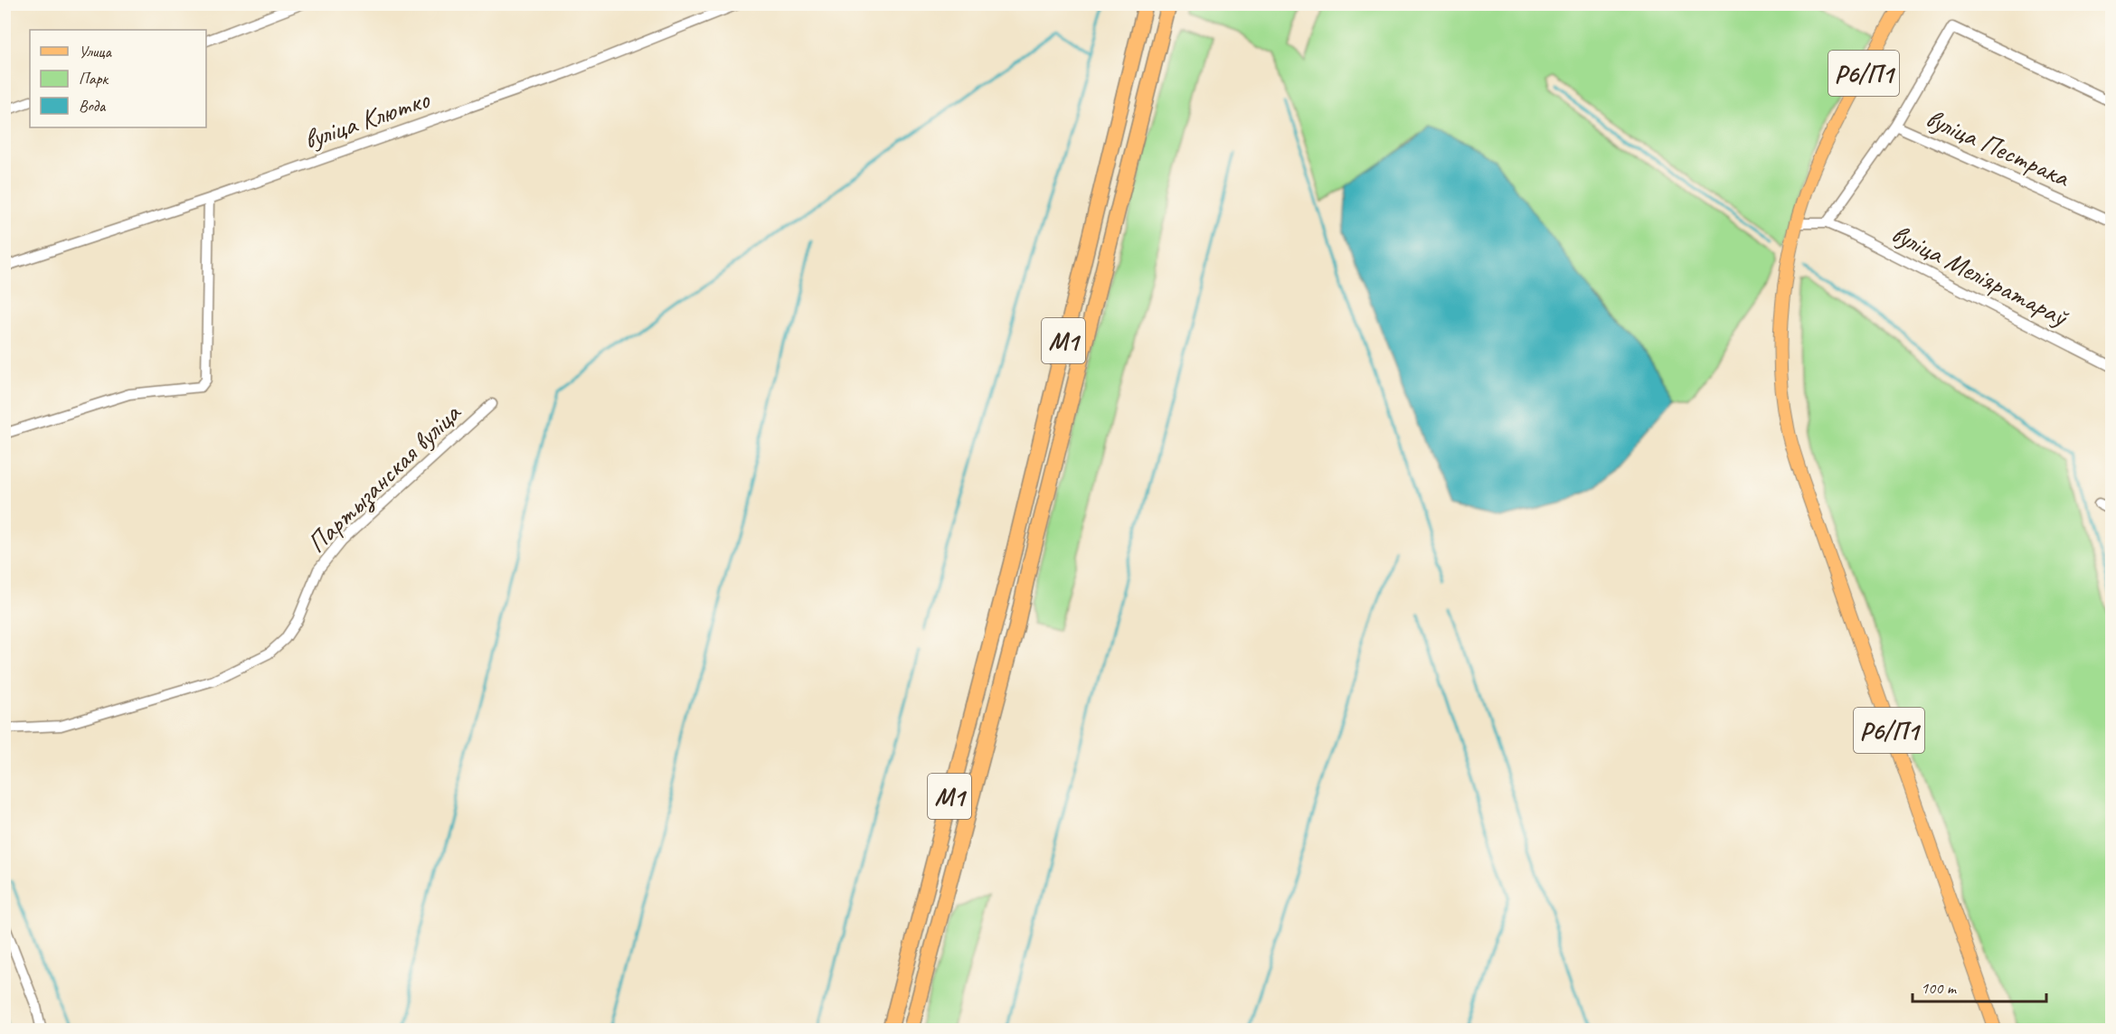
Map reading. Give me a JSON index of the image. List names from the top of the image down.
{
  "streets": {
    "highway": ["М1"],
    "main road": ["Р6/П1"],
    "street": [
      "вуліца Клютко",
      "вуліца Пестрака",
      "вуліца Меліяратараў",
      "Партызанская вуліца"
    ]
  },
  "legend": ["Улица", "Парк", "Вода"],
  "scale_bar": "100 m"
}
